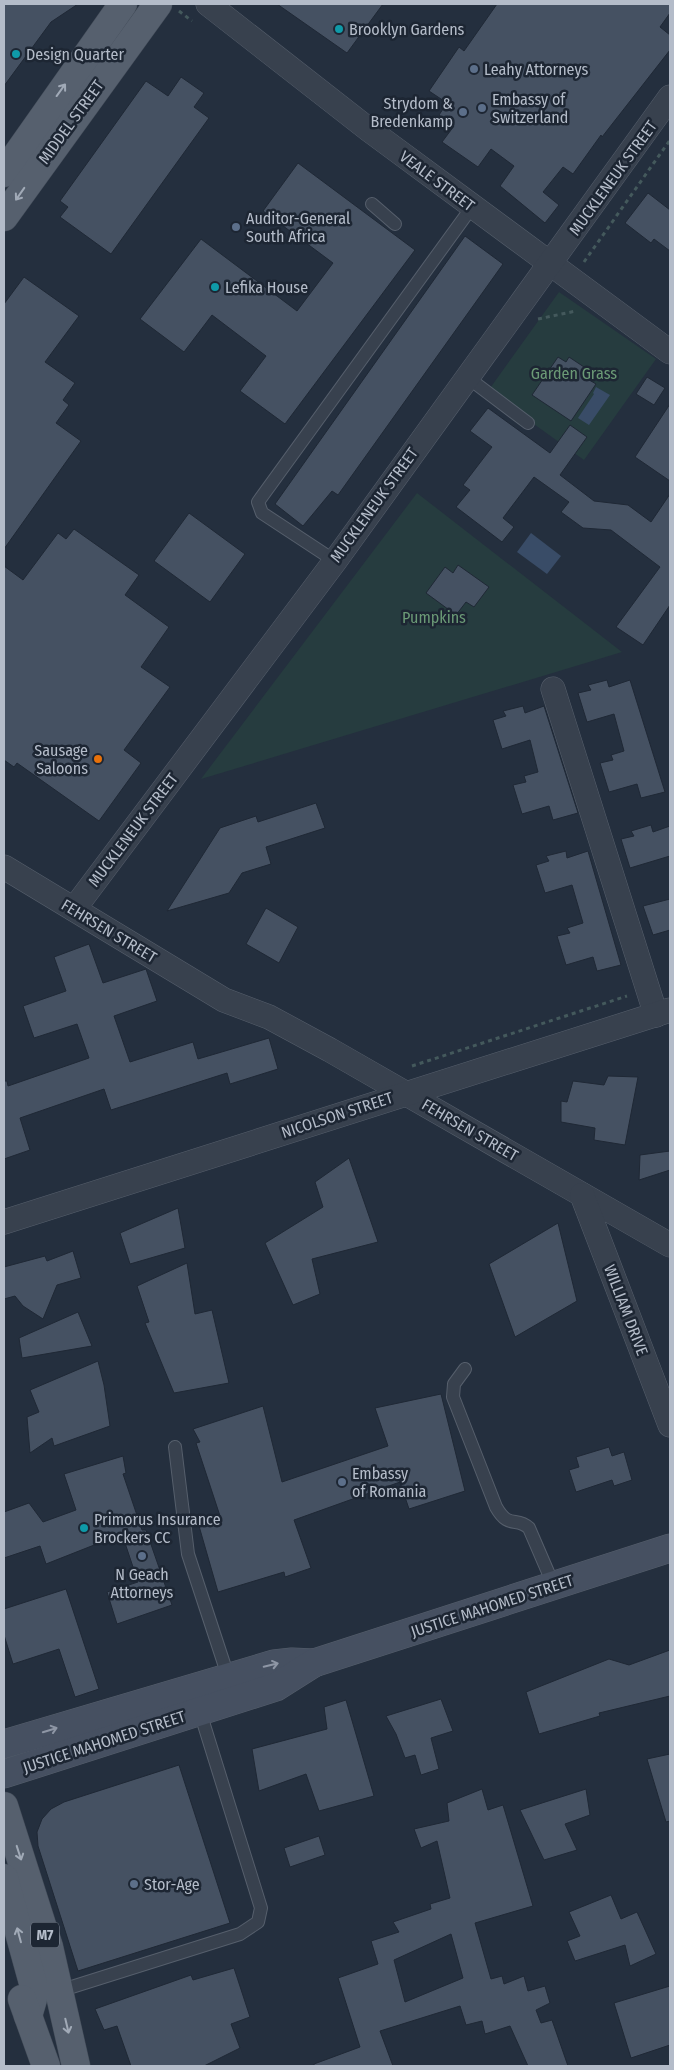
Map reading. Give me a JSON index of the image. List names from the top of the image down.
{
  "streets": {
    "main road": ["MIDDEL STREET", "JUSTICE MAHOMED STREET", "M7"],
    "street": [
      "MUCKLENEUK STREET",
      "VEALE STREET",
      "FEHRSEN STREET",
      "NICOLSON STREET",
      "WILLIAM DRIVE"
    ]
  },
  "crossings": [
    ["MUCKLENEUK STREET", "VEALE STREET"],
    ["MUCKLENEUK STREET", "FEHRSEN STREET"],
    ["FEHRSEN STREET", "NICOLSON STREET"],
    ["FEHRSEN STREET", "WILLIAM DRIVE"]
  ],
  "parks": ["Garden Grass", "Pumpkins"],
  "places": [
    "Brooklyn Gardens",
    "Design Quarter",
    "Leahy Attorneys",
    "Embassy of Switzerland",
    "Strydom & Bredenkamp",
    "Auditor-General South Africa",
    "Lefika House",
    "Sausage Saloons",
    "Embassy of Romania",
    "Primorus Insurance Brockers CC",
    "N Geach Attorneys",
    "Stor-Age"
  ]
}
